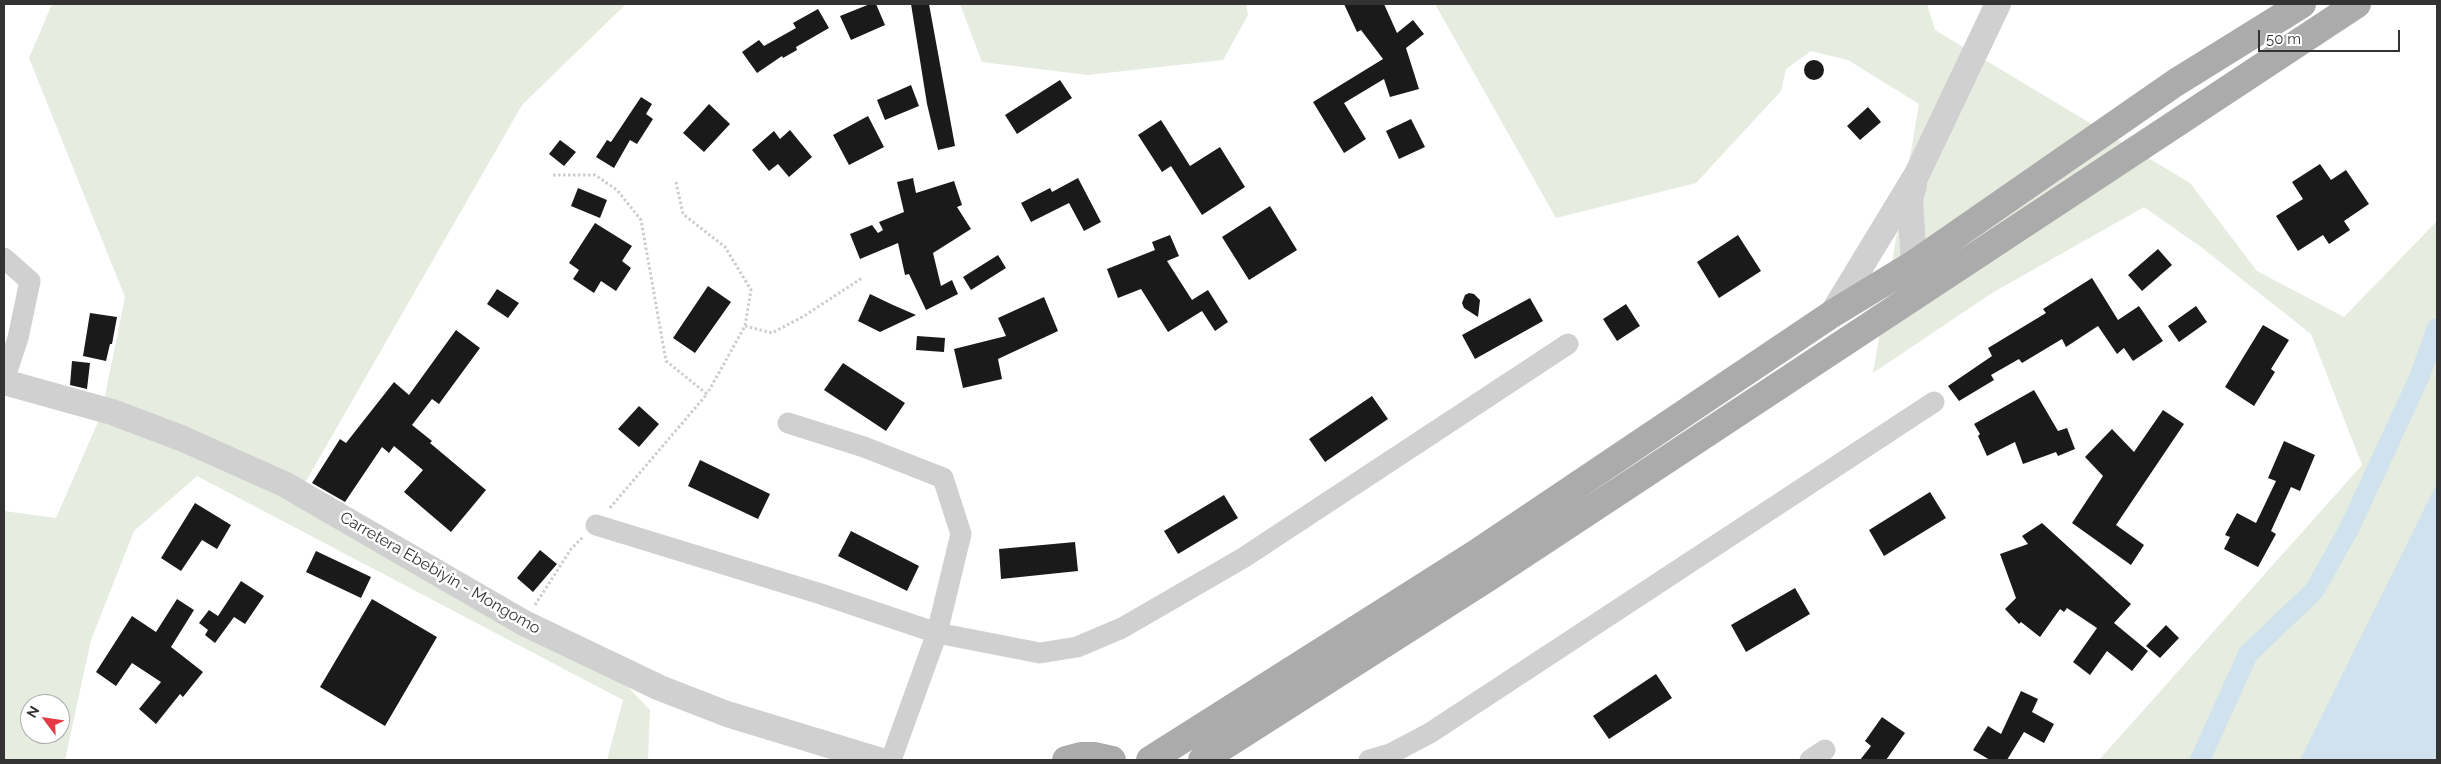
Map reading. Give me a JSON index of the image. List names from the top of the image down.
{
  "streets": {
    "street": ["Carretera Ebebiyin - Mongomo"]
  },
  "scale_bar": "50 m",
  "north": "top left"
}
